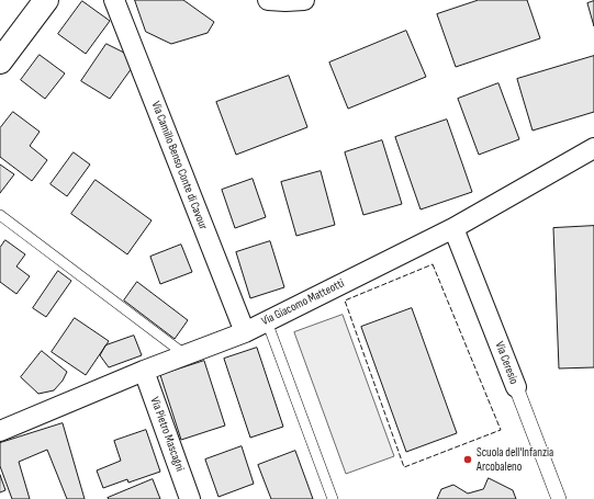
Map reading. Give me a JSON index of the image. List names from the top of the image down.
{
  "streets": {
    "street": [
      "Via Camillo Benso Conte di Cavour",
      "Via Giacomo Matteotti",
      "Via Ceresio",
      "Via Pietro Mascagni"
    ]
  },
  "crossings": [
    ["Via Camillo Benso Conte di Cavour", "Via Giacomo Matteotti"],
    ["Via Giacomo Matteotti", "Via Ceresio"],
    ["Via Giacomo Matteotti", "Via Pietro Mascagni"]
  ],
  "places": ["Scuola dell'Infanzia Arcobaleno"]
}
